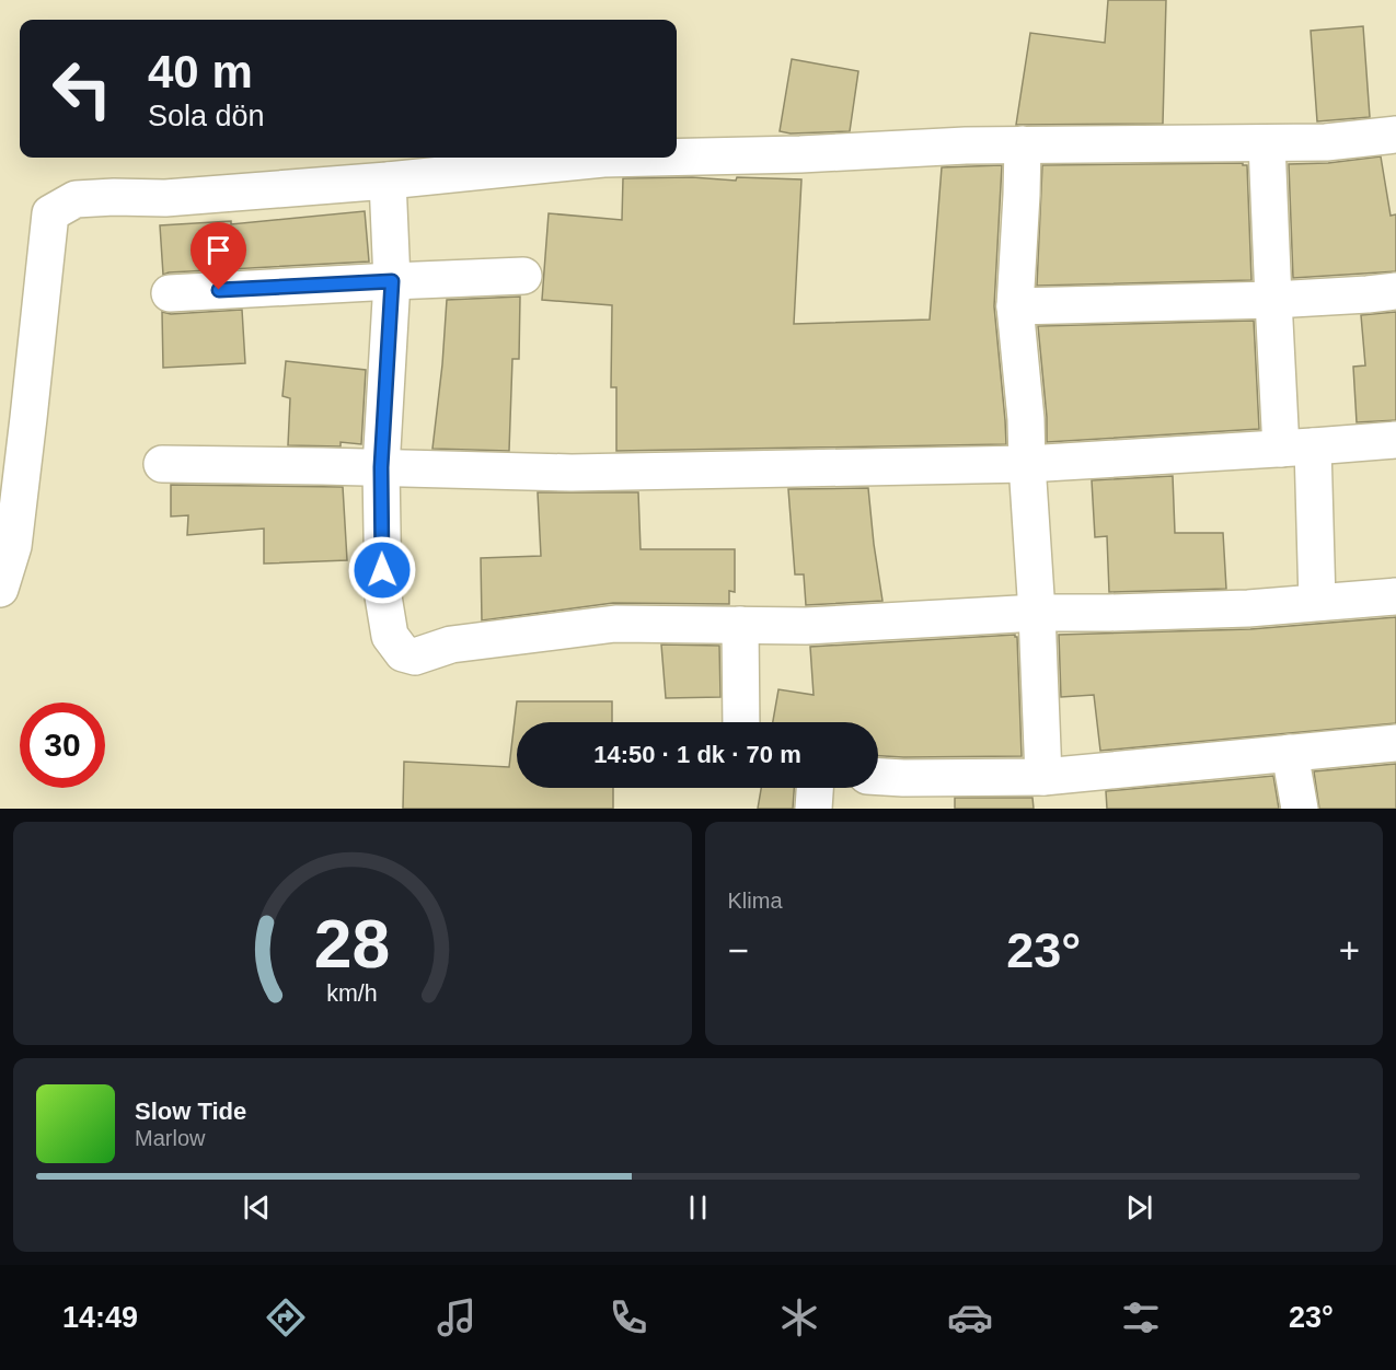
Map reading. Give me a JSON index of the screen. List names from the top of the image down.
{
  "page": {
    "turn": ["40 m", "Sola dön"],
    "limit": "30",
    "trip": "14:50 · 1 dk · 70 m",
    "tile": "Klima",
    "heat": ["−", "23°", "+"],
    "song": ["Slow Tide", "Marlow"],
    "tabs": ["14:49", "23°"],
    "gauge": ["28", "km/h"]
  }
}
